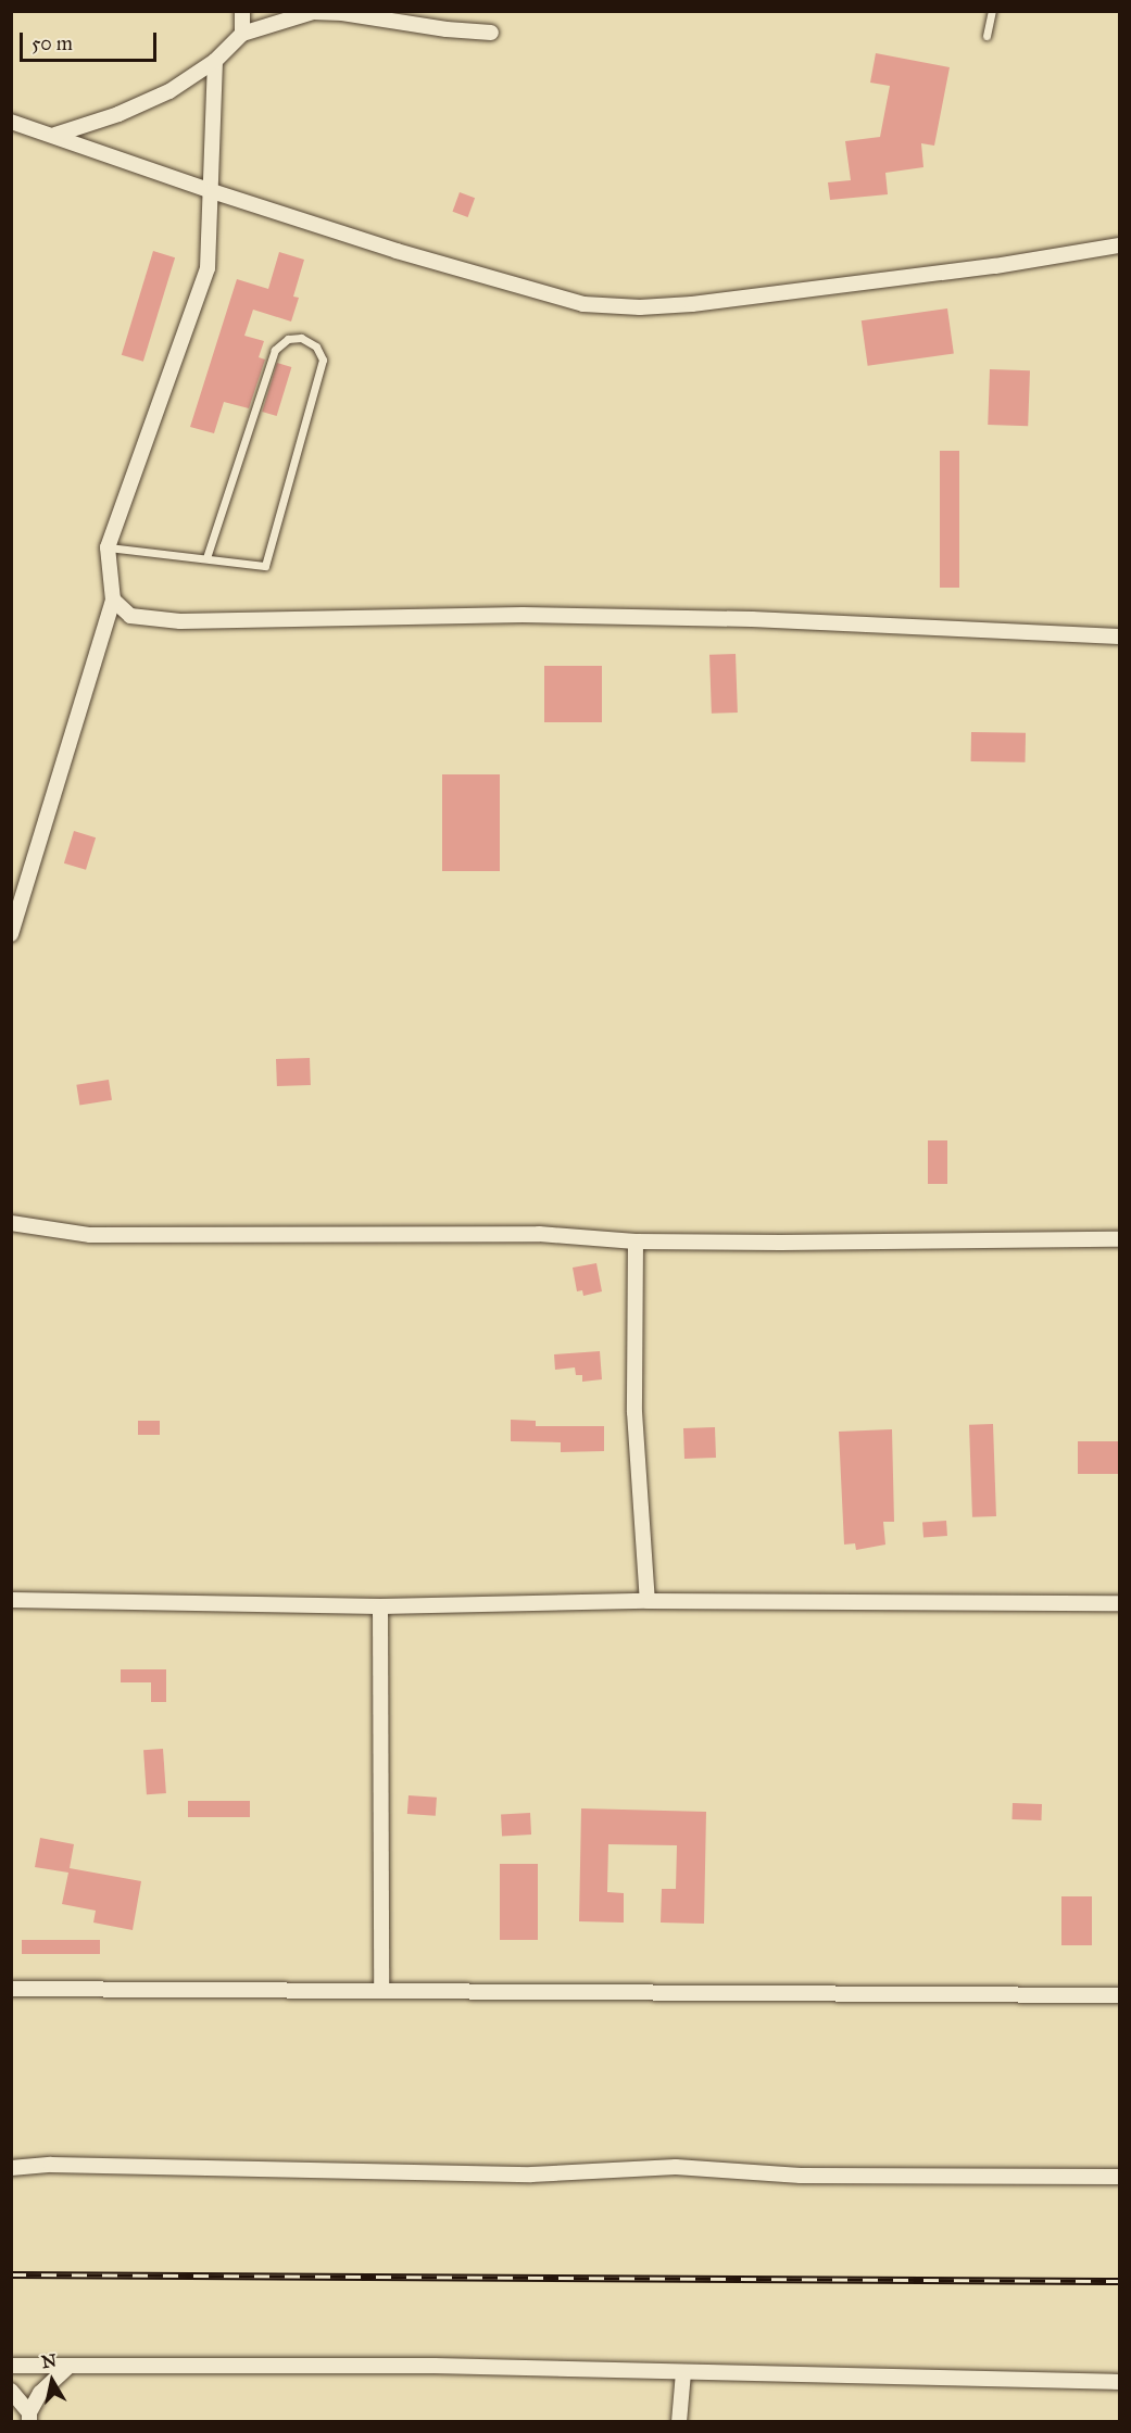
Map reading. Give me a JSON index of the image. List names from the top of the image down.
{
  "scale_bar": "50 m",
  "north": "top"
}
